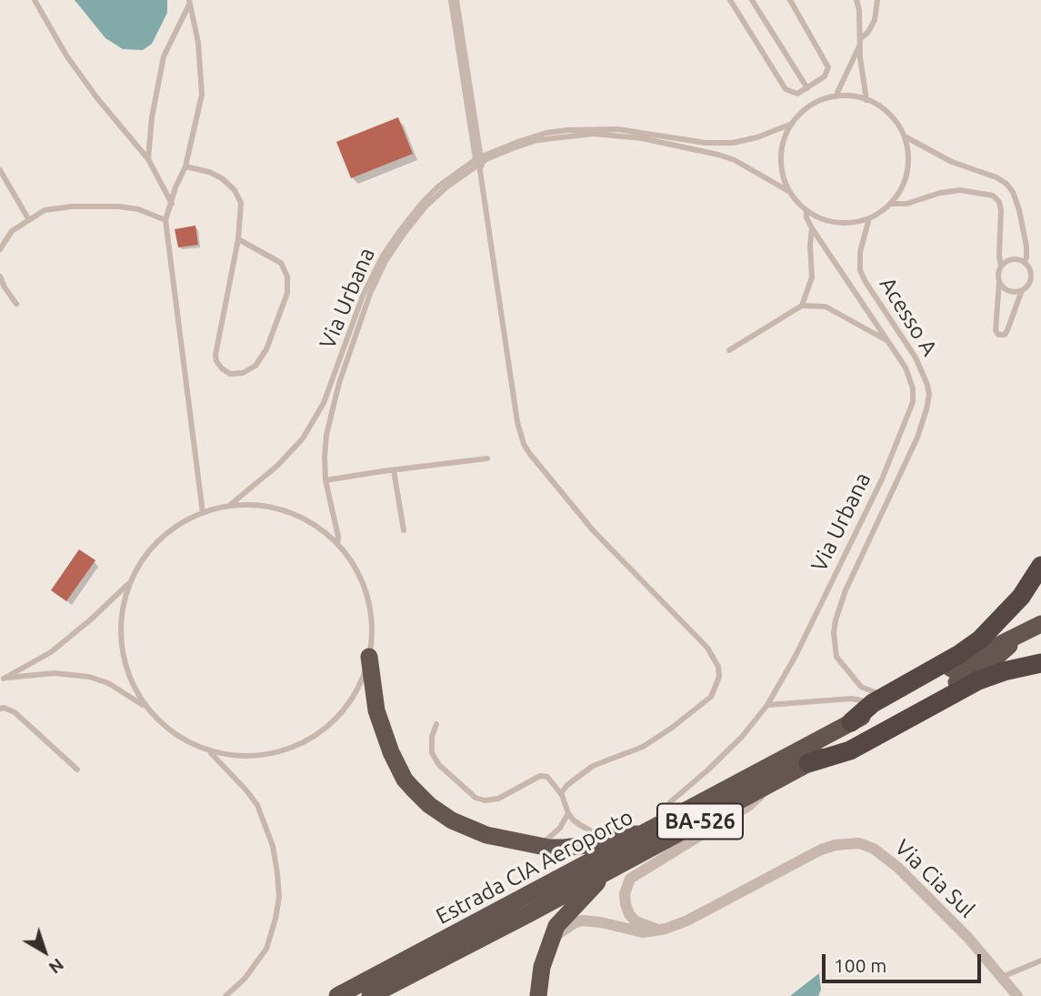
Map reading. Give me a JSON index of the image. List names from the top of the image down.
{
  "streets": {
    "highway": ["BA-526", "Estrada CIA Aeroporto"],
    "street": ["Via Cia Sul"],
    "lane": ["Via Urbana", "Acesso A"]
  },
  "crossings": [
    ["Via Urbana", "Acesso A"],
    ["Via Urbana", "Estrada CIA Aeroporto"]
  ],
  "scale_bar": "100 m",
  "north": "bottom right"
}
